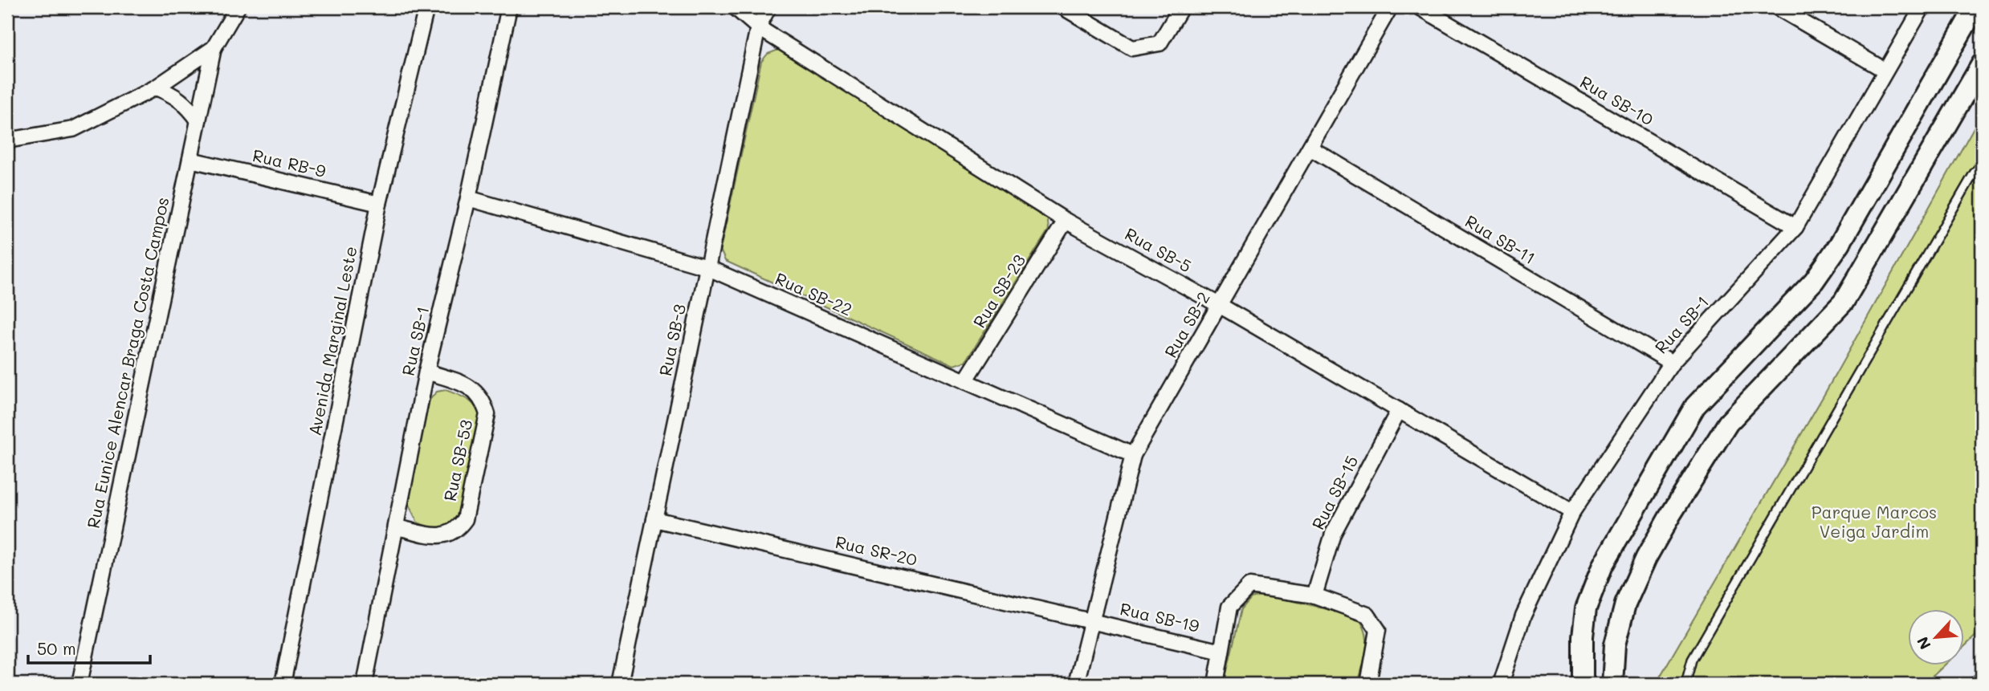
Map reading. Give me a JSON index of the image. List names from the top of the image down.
{
  "streets": {
    "street": [
      "Rua SB-10",
      "Rua RB-9",
      "Rua SB-11",
      "Rua SB-5",
      "Rua SB-23",
      "Rua SB-22",
      "Rua SB-2",
      "Rua SB-1",
      "Rua SB-3",
      "Avenida Marginal Leste",
      "Rua Eunice Alencar Braga Costa Campos",
      "Rua SB-53",
      "Rua SB-15",
      "Rua SR-20",
      "Rua SB-19"
    ]
  },
  "crossings": [
    ["Rua SB-10", "Rua SB-1"],
    ["Rua RB-9", "Avenida Marginal Leste"],
    ["Rua RB-9", "Rua Eunice Alencar Braga Costa Campos"],
    ["Rua SB-11", "Rua SB-2"],
    ["Rua SB-11", "Rua SB-1"],
    ["Rua SB-5", "Rua SB-23"],
    ["Rua SB-5", "Rua SB-2"],
    ["Rua SB-5", "Rua SB-1"],
    ["Rua SB-5", "Rua SB-3"],
    ["Rua SB-5", "Rua SB-15"],
    ["Rua SB-23", "Rua SB-22"],
    ["Rua SB-22", "Rua SB-2"],
    ["Rua SB-22", "Rua SB-1"],
    ["Rua SB-22", "Rua SB-3"],
    ["Rua SB-2", "Rua SR-20"],
    ["Rua SB-2", "Rua SB-19"],
    ["Rua SB-1", "Rua SB-53"],
    ["Rua SB-3", "Rua SR-20"],
    ["Rua SR-20", "Rua SB-19"]
  ],
  "parks": ["Parque Marcos Veiga Jardim"],
  "scale_bar": "50 m",
  "north": "bottom left"
}
